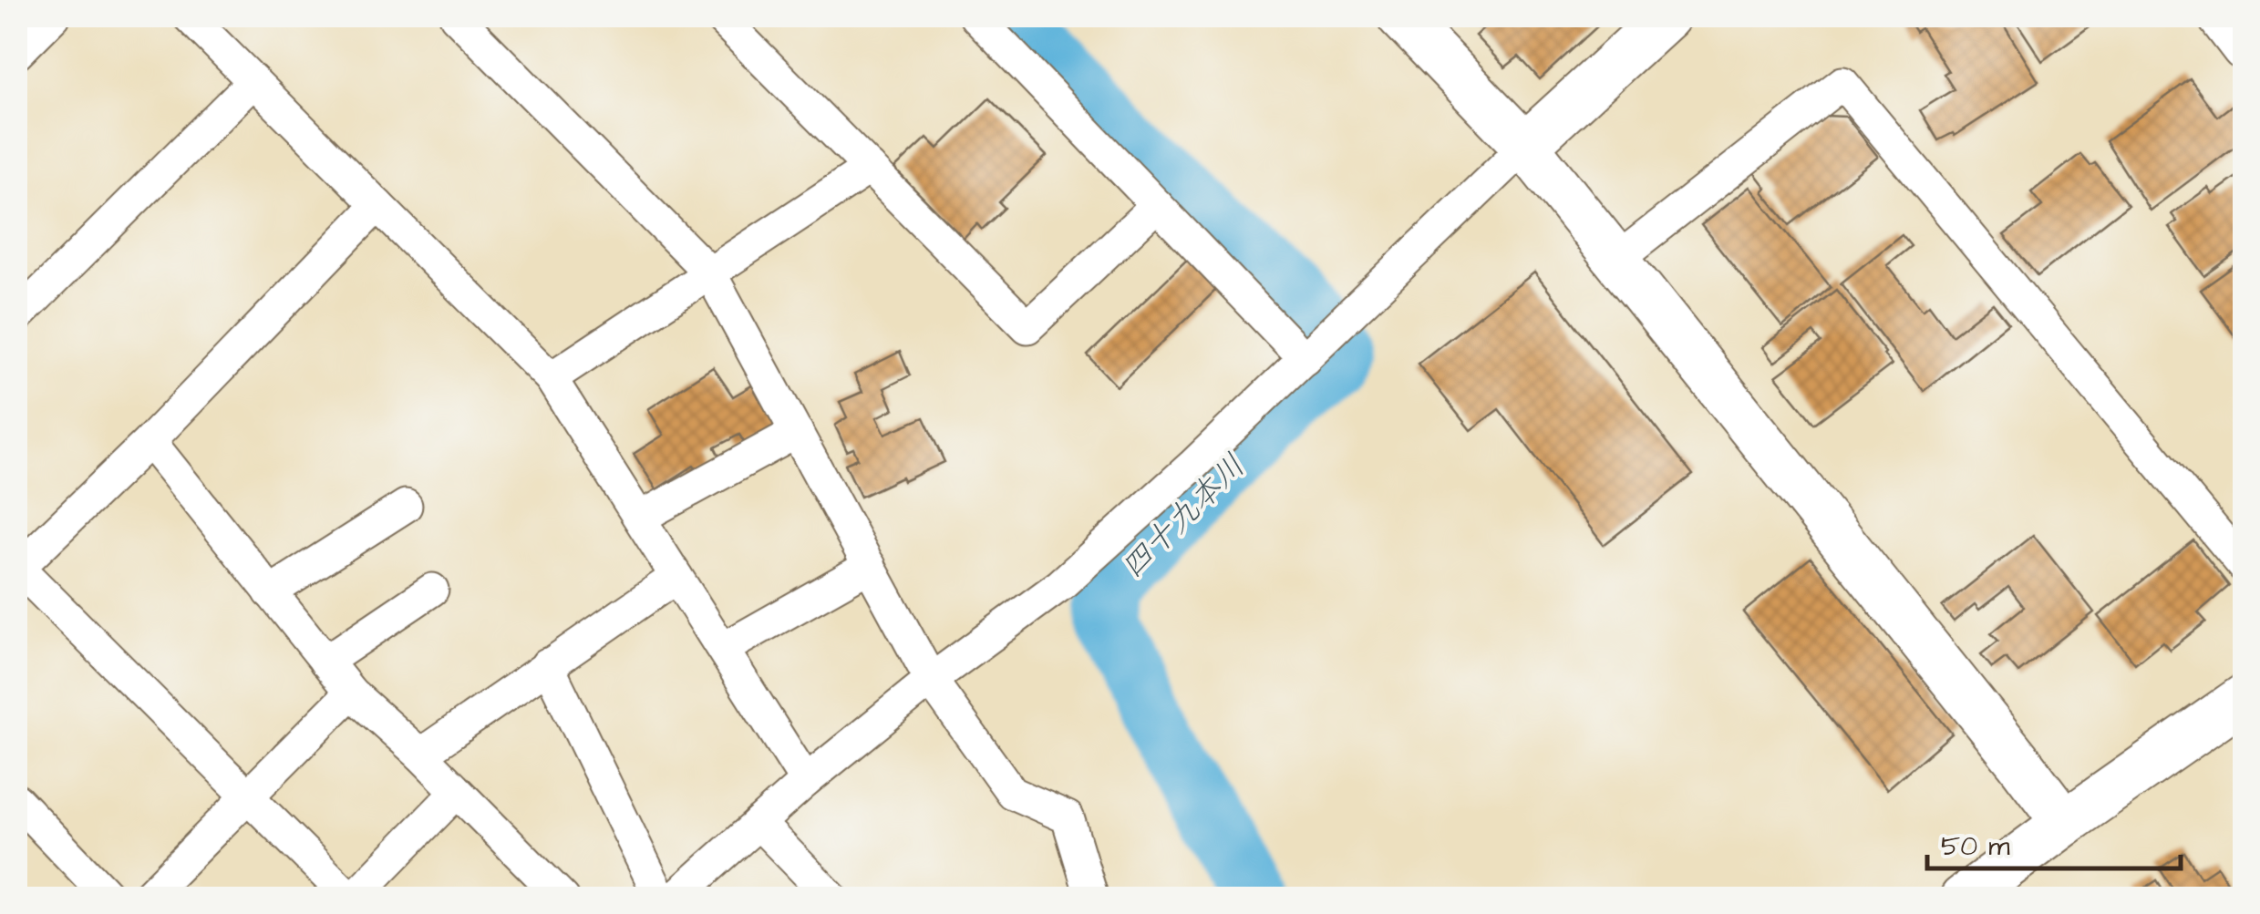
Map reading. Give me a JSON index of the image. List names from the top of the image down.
{
  "water": ["四十九本川"],
  "scale_bar": "50 m"
}
